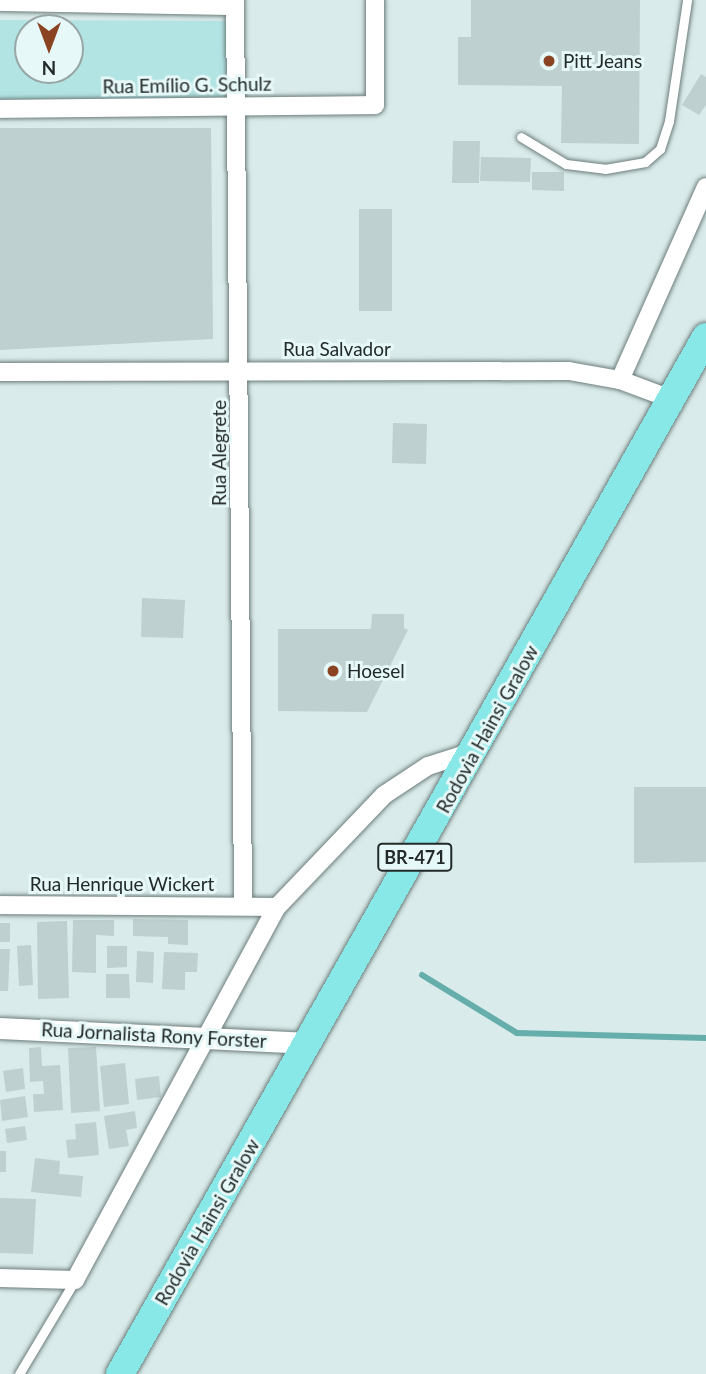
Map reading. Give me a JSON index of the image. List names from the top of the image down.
{
  "streets": {
    "main road": ["Rodovia Hainsi Gralow", "BR-471"],
    "street": [
      "Rua Emílio G. Schulz",
      "Rua Salvador",
      "Rua Alegrete",
      "Rua Henrique Wickert",
      "Rua Jornalista Rony Forster"
    ]
  },
  "crossings": [
    ["Rua Emílio G. Schulz", "Rua Alegrete"],
    ["Rua Salvador", "Rua Alegrete"],
    ["Rua Salvador", "Rodovia Hainsi Gralow"],
    ["Rua Alegrete", "Rua Henrique Wickert"],
    ["Rodovia Hainsi Gralow", "Rua Jornalista Rony Forster"]
  ],
  "places": ["Pitt Jeans", "Hoesel"],
  "north": "bottom"
}
